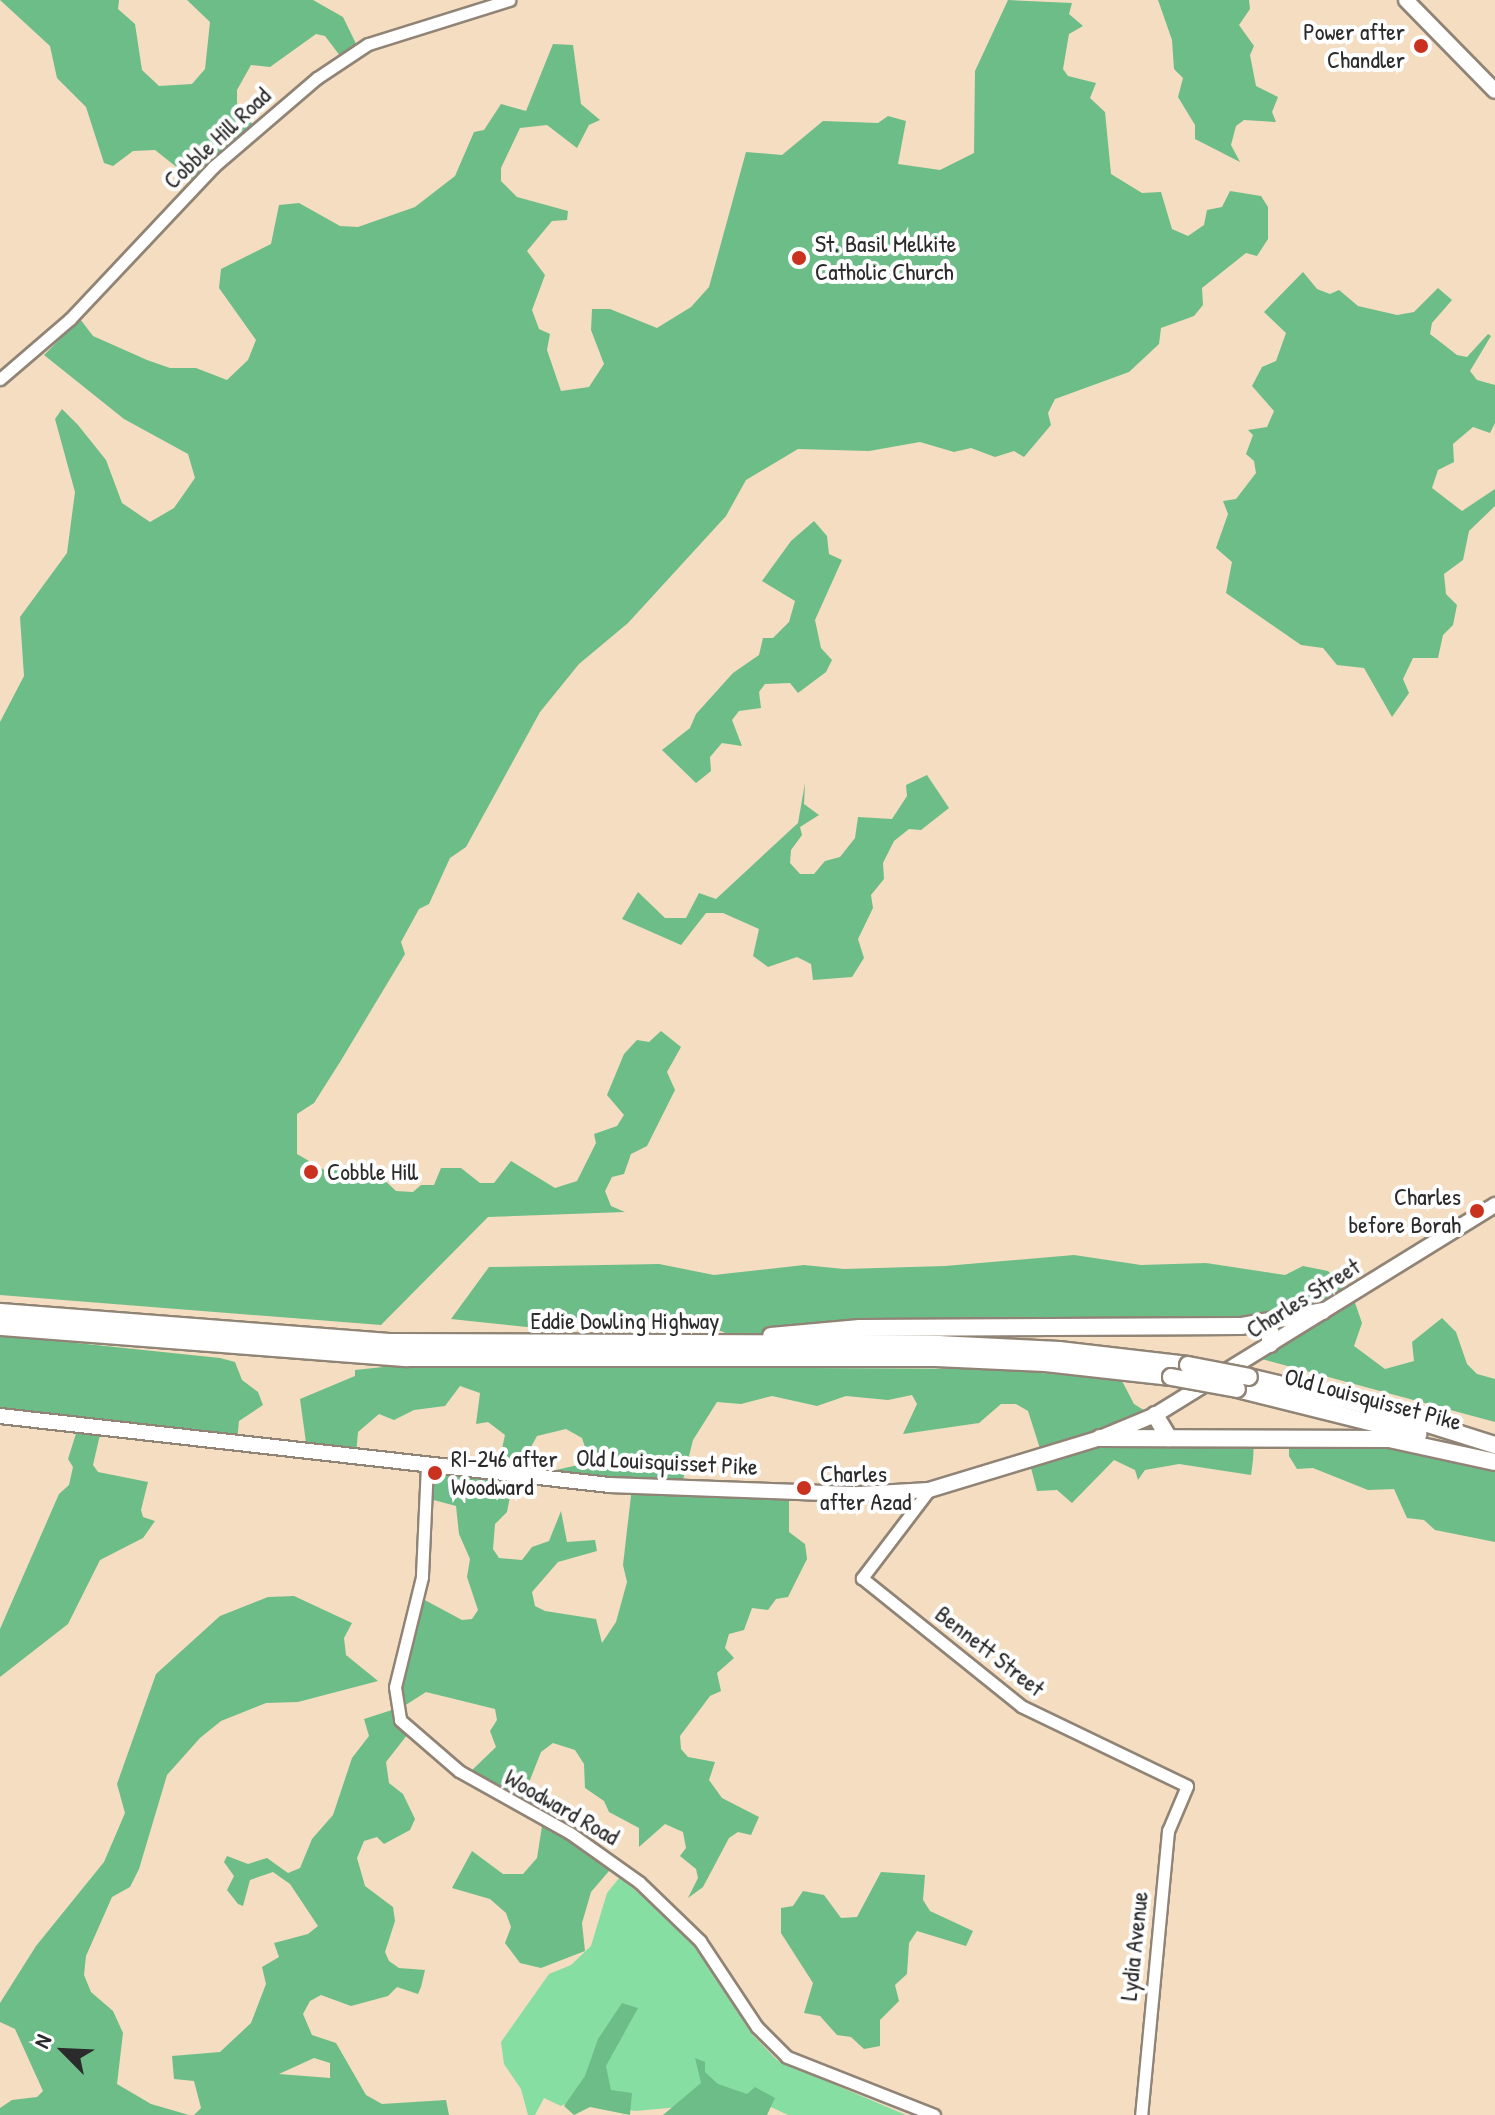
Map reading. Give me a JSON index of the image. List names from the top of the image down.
{
  "streets": {
    "highway": ["Eddie Dowling Highway", "Old Louisquisset Pike"],
    "main road": ["Charles Street"],
    "street": [
      "Cobble Hill Road",
      "Bennett Street",
      "Woodward Road",
      "Lydia Avenue"
    ]
  },
  "crossings": [
    ["Charles Street", "Old Louisquisset Pike"],
    ["Eddie Dowling Highway", "Old Louisquisset Pike"],
    ["Old Louisquisset Pike", "Bennett Street"],
    ["Old Louisquisset Pike", "Woodward Road"],
    ["Bennett Street", "Lydia Avenue"]
  ],
  "places": [
    "Power after Chandler",
    "St. Basil Melkite Catholic Church",
    "Cobble Hill",
    "Charles before Borah",
    "RI-246 after Woodward",
    "Charles after Azad"
  ],
  "north": "top left"
}
